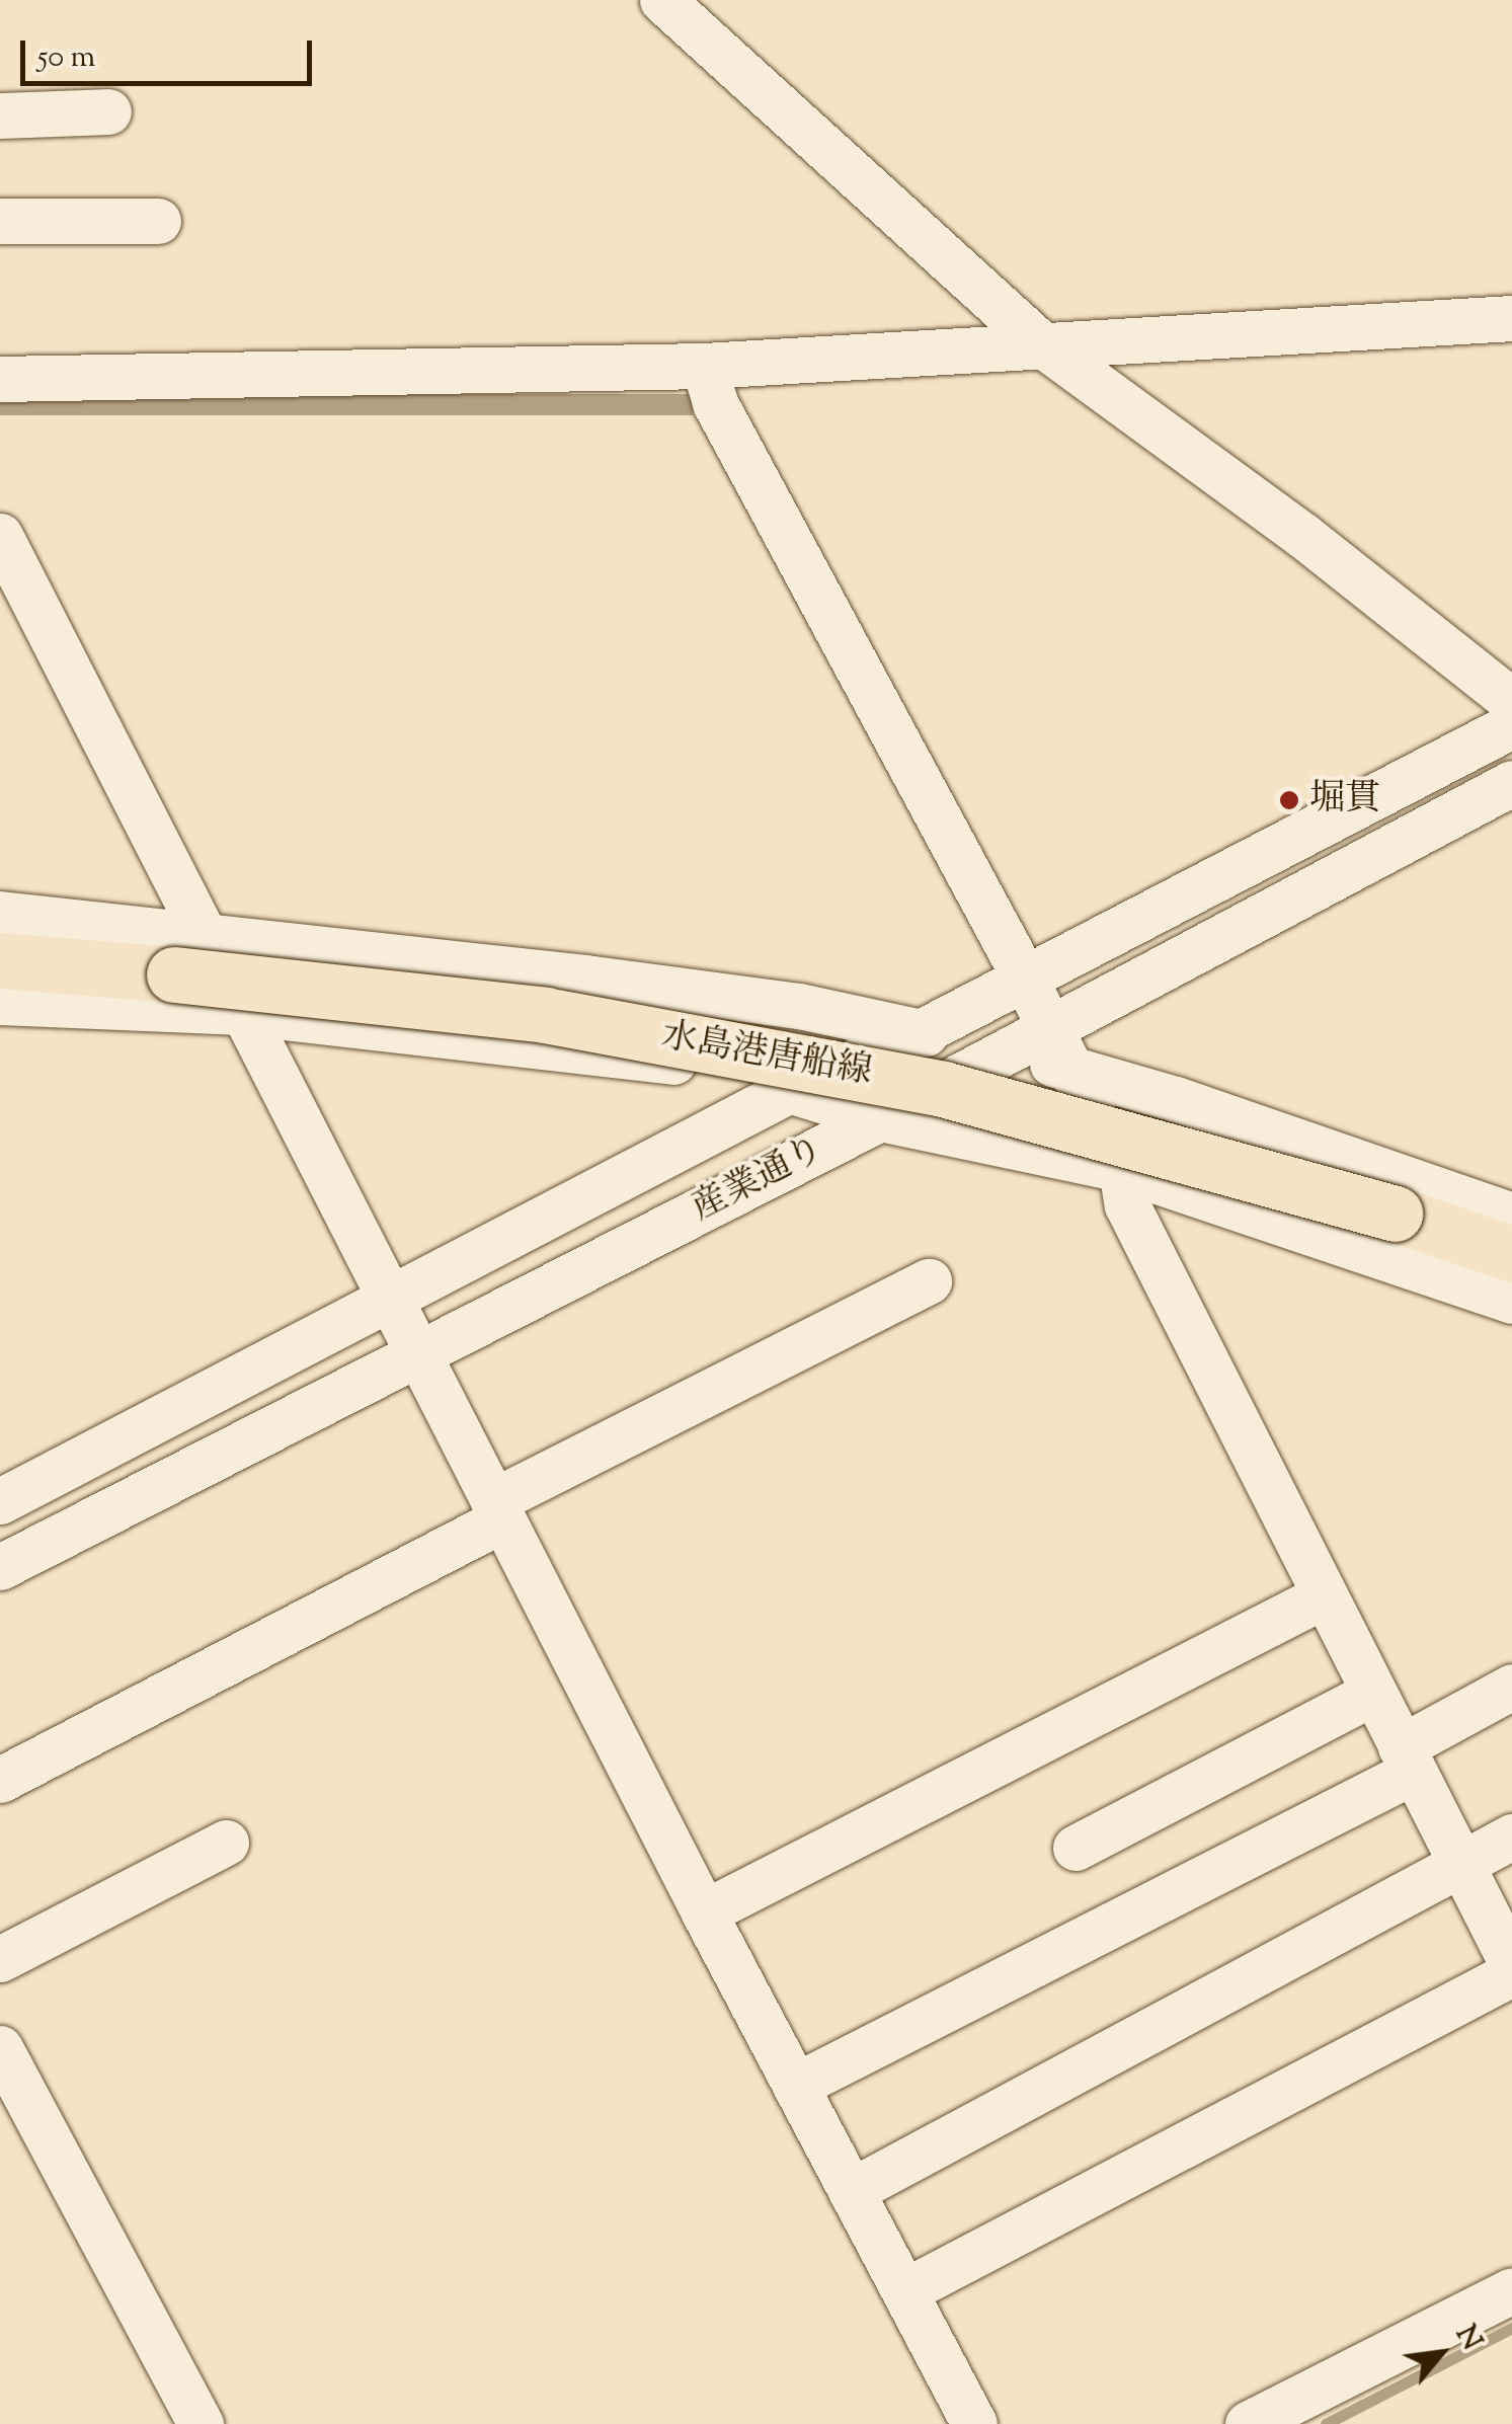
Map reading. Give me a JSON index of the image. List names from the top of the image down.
{
  "streets": {
    "main road": ["水島港唐船線"],
    "street": ["産業通り"]
  },
  "places": ["堀貫"],
  "scale_bar": "50 m",
  "north": "top right"
}
